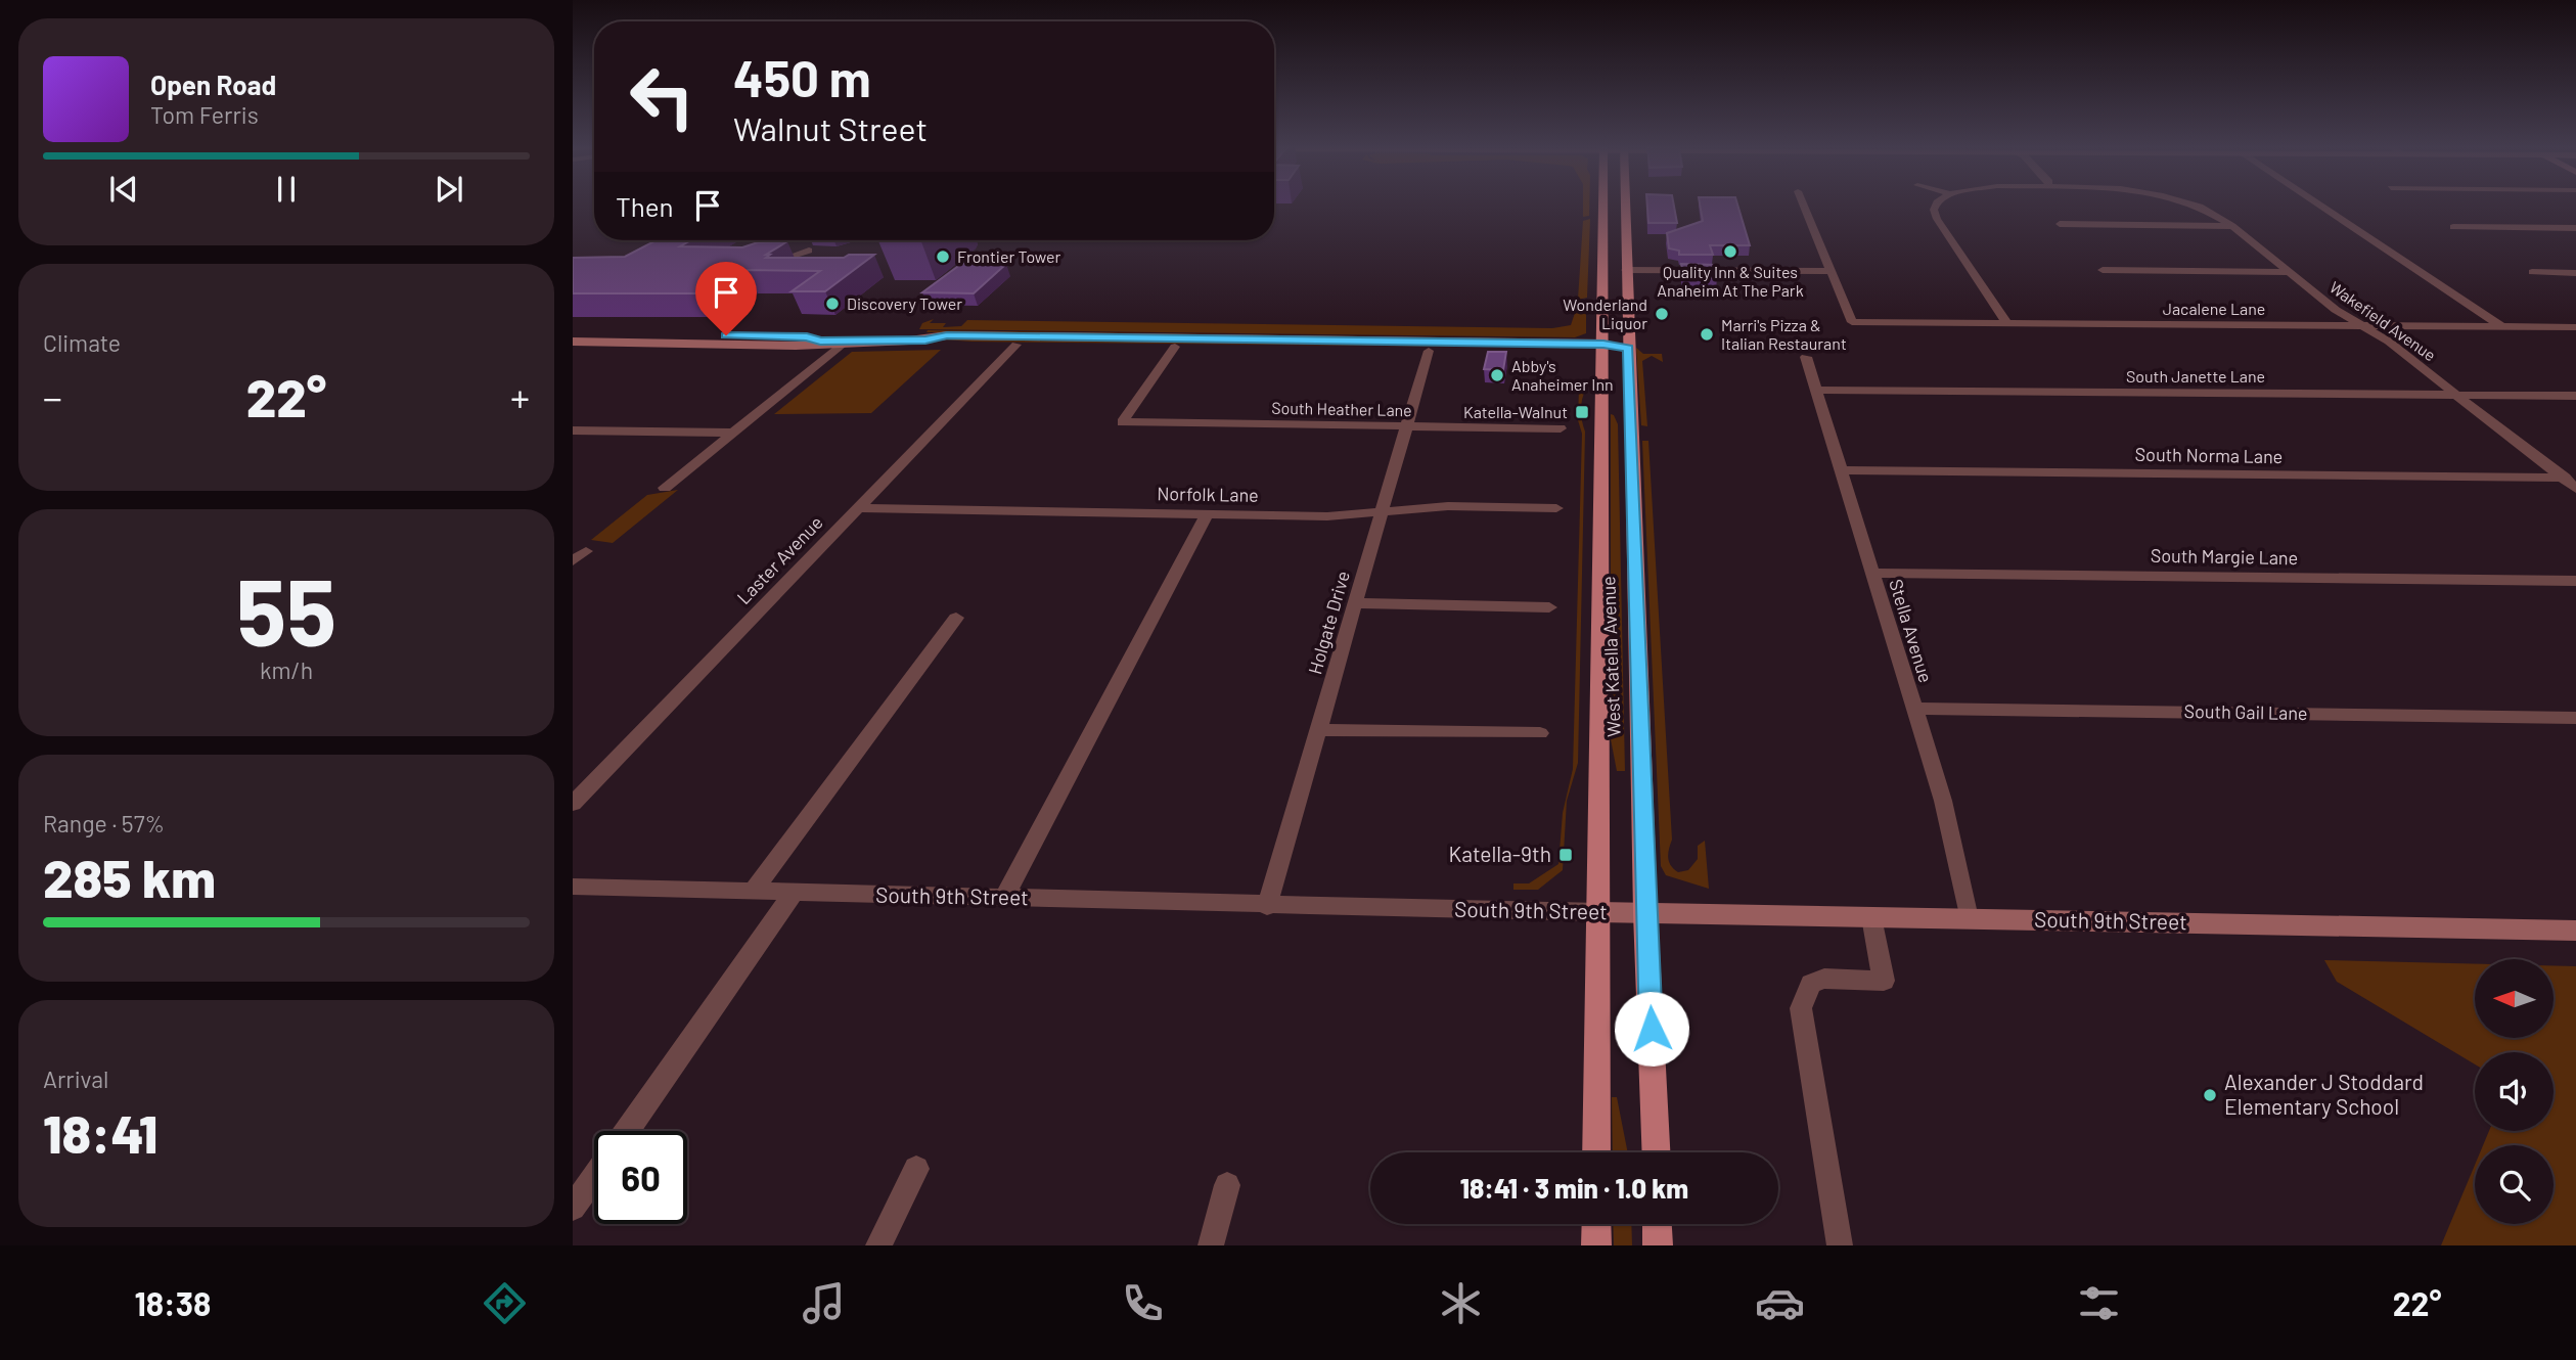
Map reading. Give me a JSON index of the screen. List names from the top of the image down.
{
  "streets": {
    "main road": ["West Katella Avenue"],
    "street": [
      "Jacalene Lane",
      "Wakefield Avenue",
      "South Janette Lane",
      "South Heather Lane",
      "South Norma Lane",
      "Norfolk Lane",
      "South Margie Lane",
      "Laster Avenue",
      "Holgate Drive",
      "Stella Avenue",
      "South Gail Lane",
      "South 9th Street"
    ]
  },
  "crossings": [
    ["Jacalene Lane", "Wakefield Avenue"],
    ["Wakefield Avenue", "South Janette Lane"],
    ["Wakefield Avenue", "South Norma Lane"],
    ["South Janette Lane", "Stella Avenue"],
    ["South Heather Lane", "Holgate Drive"],
    ["South Norma Lane", "Stella Avenue"],
    ["Norfolk Lane", "Laster Avenue"],
    ["Norfolk Lane", "Holgate Drive"],
    ["South Margie Lane", "Stella Avenue"],
    ["Holgate Drive", "South 9th Street"],
    ["Stella Avenue", "South Gail Lane"],
    ["Stella Avenue", "South 9th Street"],
    ["West Katella Avenue", "South 9th Street"]
  ],
  "places": {
    "other": [
      "Quality Inn & Suites Anaheim At The Park",
      "Frontier Tower",
      "Discovery Tower",
      "Wonderland Liquor",
      "Marri's Pizza & Italian Restaurant",
      "Abby's Anaheimer Inn",
      "Alexander J Stoddard Elementary School"
    ],
    "transit": ["Katella-Walnut", "Katella-9th"]
  },
  "north": "left",
  "page": {
    "turn": ["450 m", "Walnut Street"],
    "song": ["Open Road", "Tom Ferris"],
    "then": "Then",
    "tile": [
      "Climate",
      ["55", "km/h"],
      ["Range · 57%", "285 km"],
      ["Arrival", "18:41"]
    ],
    "heat": ["−", "22°", "+"],
    "limit": "60",
    "trip": "18:41 · 3 min · 1.0 km",
    "tabs": ["18:38", "22°"]
  }
}
